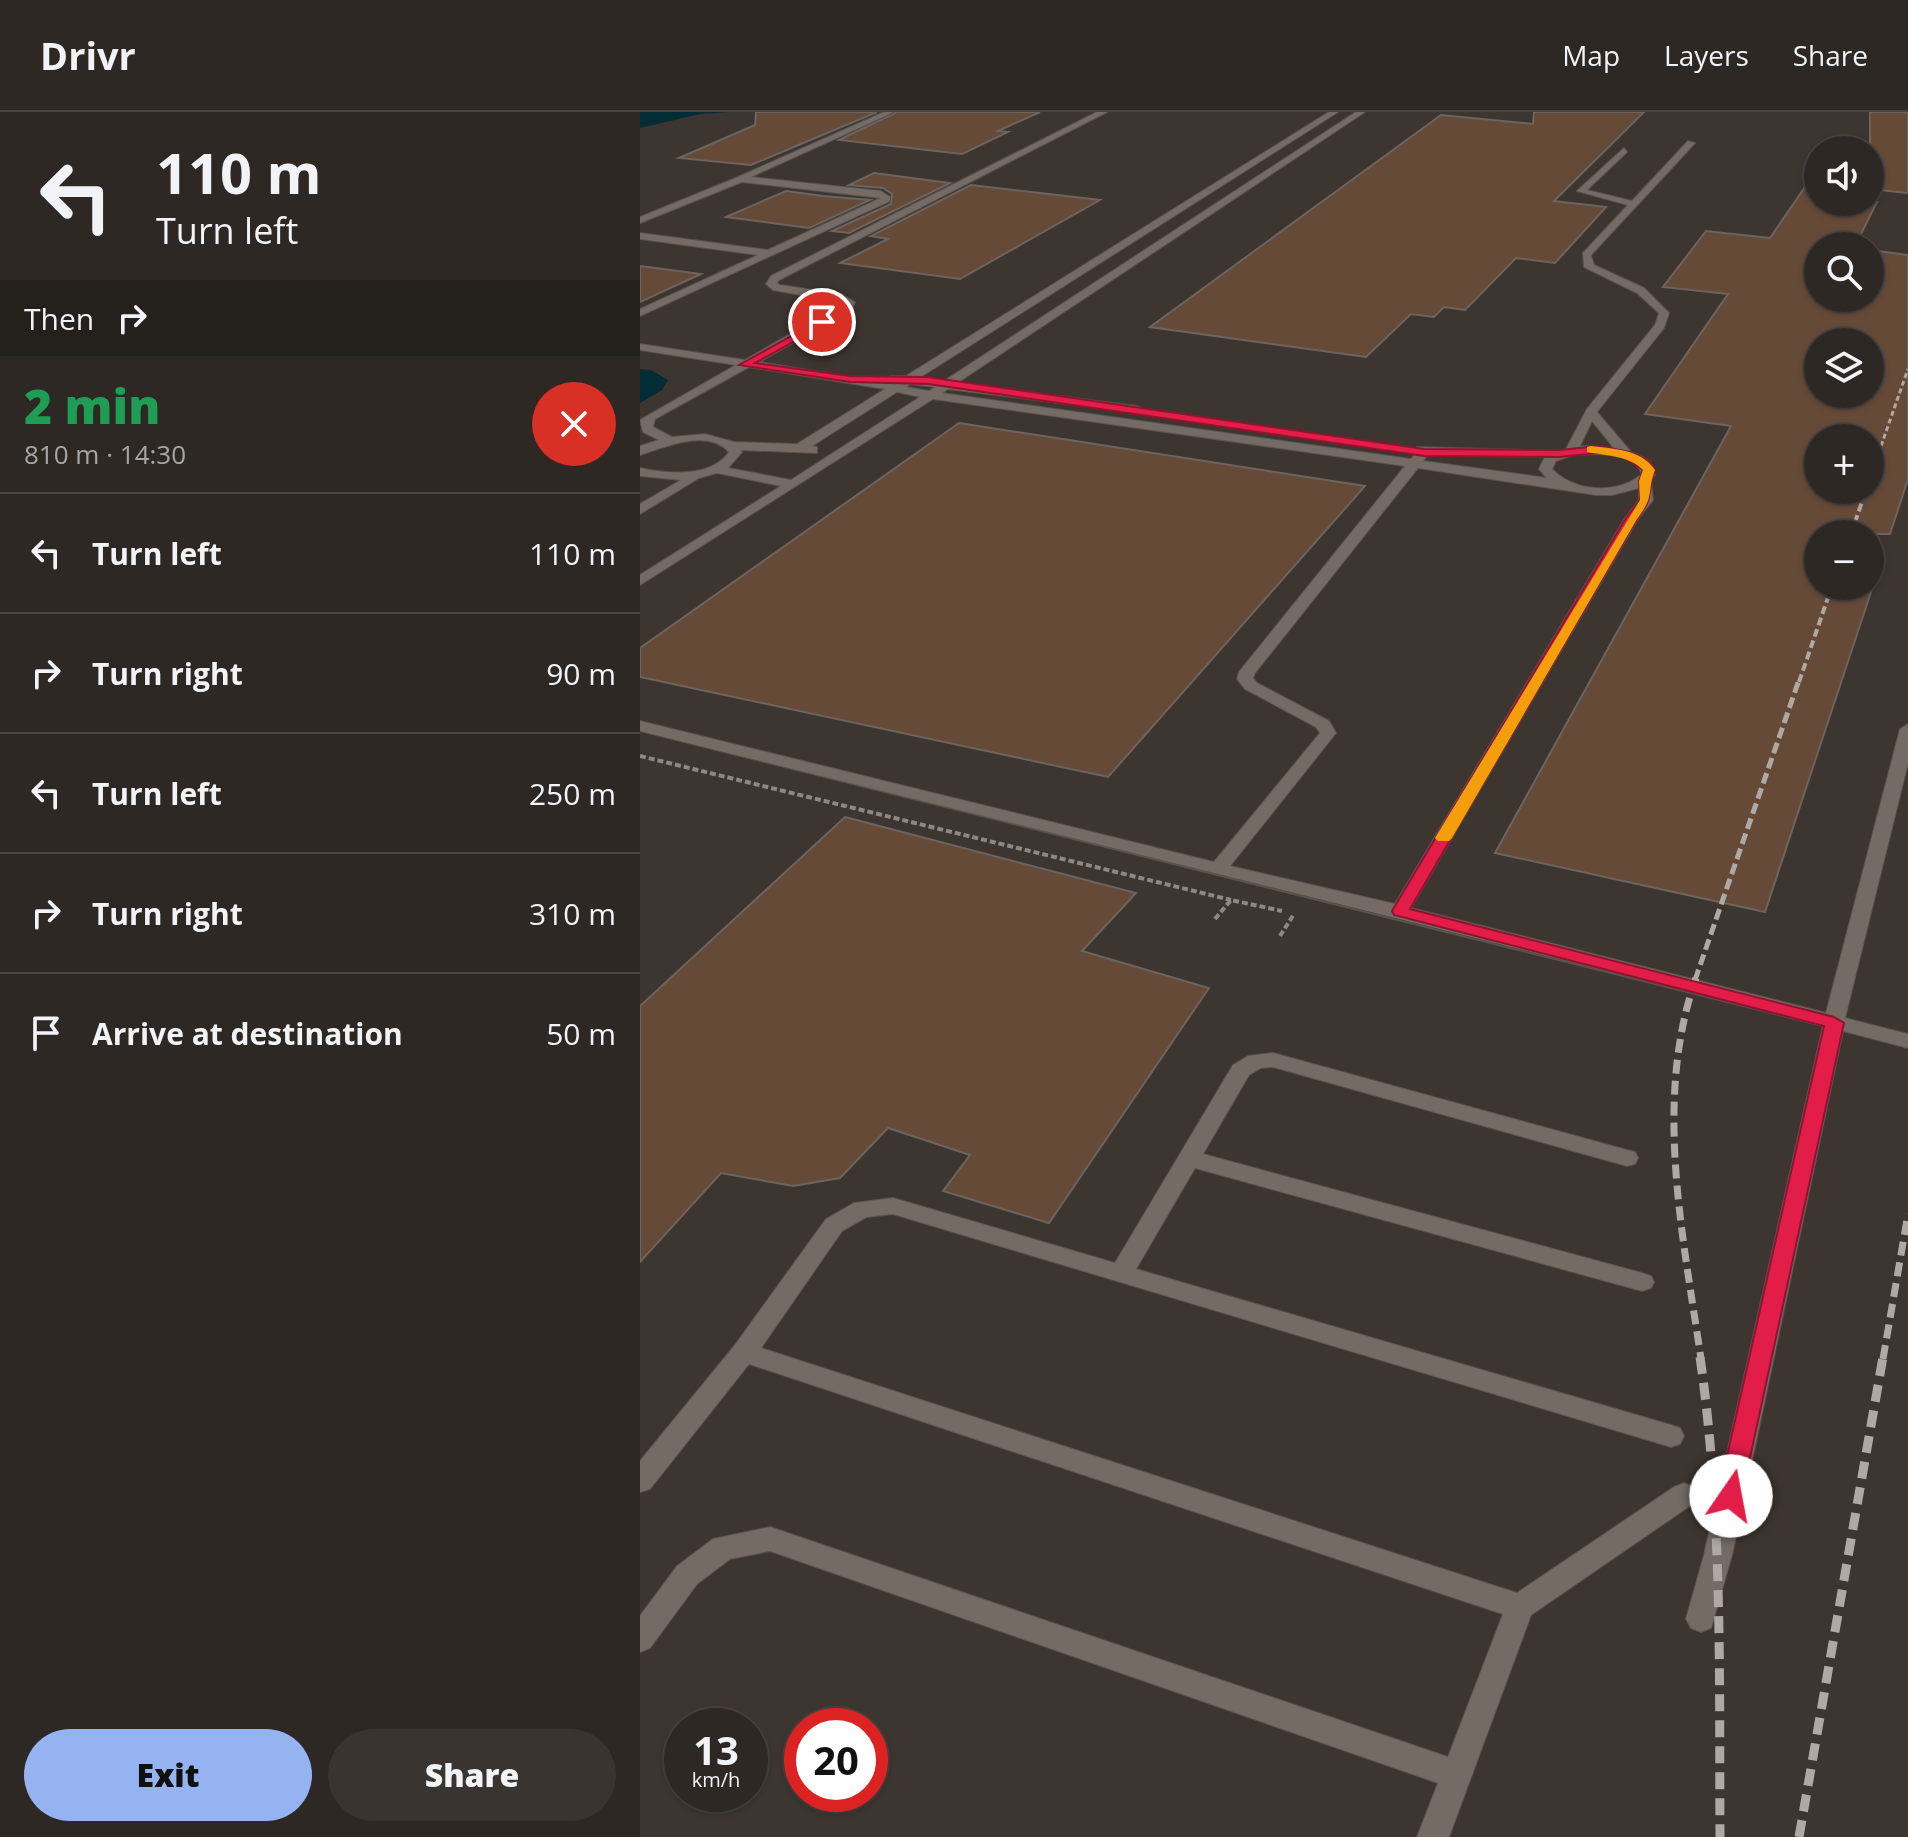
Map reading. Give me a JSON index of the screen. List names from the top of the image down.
{
  "page": {
    "header": "Drivr",
    "nav": ["Map", "Layers", "Share"],
    "turn": ["110 m", "Turn left"],
    "map_buttons": ["+", "−"],
    "then": "Then",
    "heading": ["2 min", "810 m · 14:30"],
    "list": [
      {
        "name": "Turn left",
        "value": "110 m"
      },
      {
        "name": "Turn right",
        "value": "90 m"
      },
      {
        "name": "Turn left",
        "value": "250 m"
      },
      {
        "name": "Turn right",
        "value": "310 m"
      },
      {
        "name": "Arrive at destination",
        "value": "50 m"
      }
    ],
    "speed": "13 km/h",
    "limit": "20",
    "buttons": ["Exit", "Share"]
  }
}
